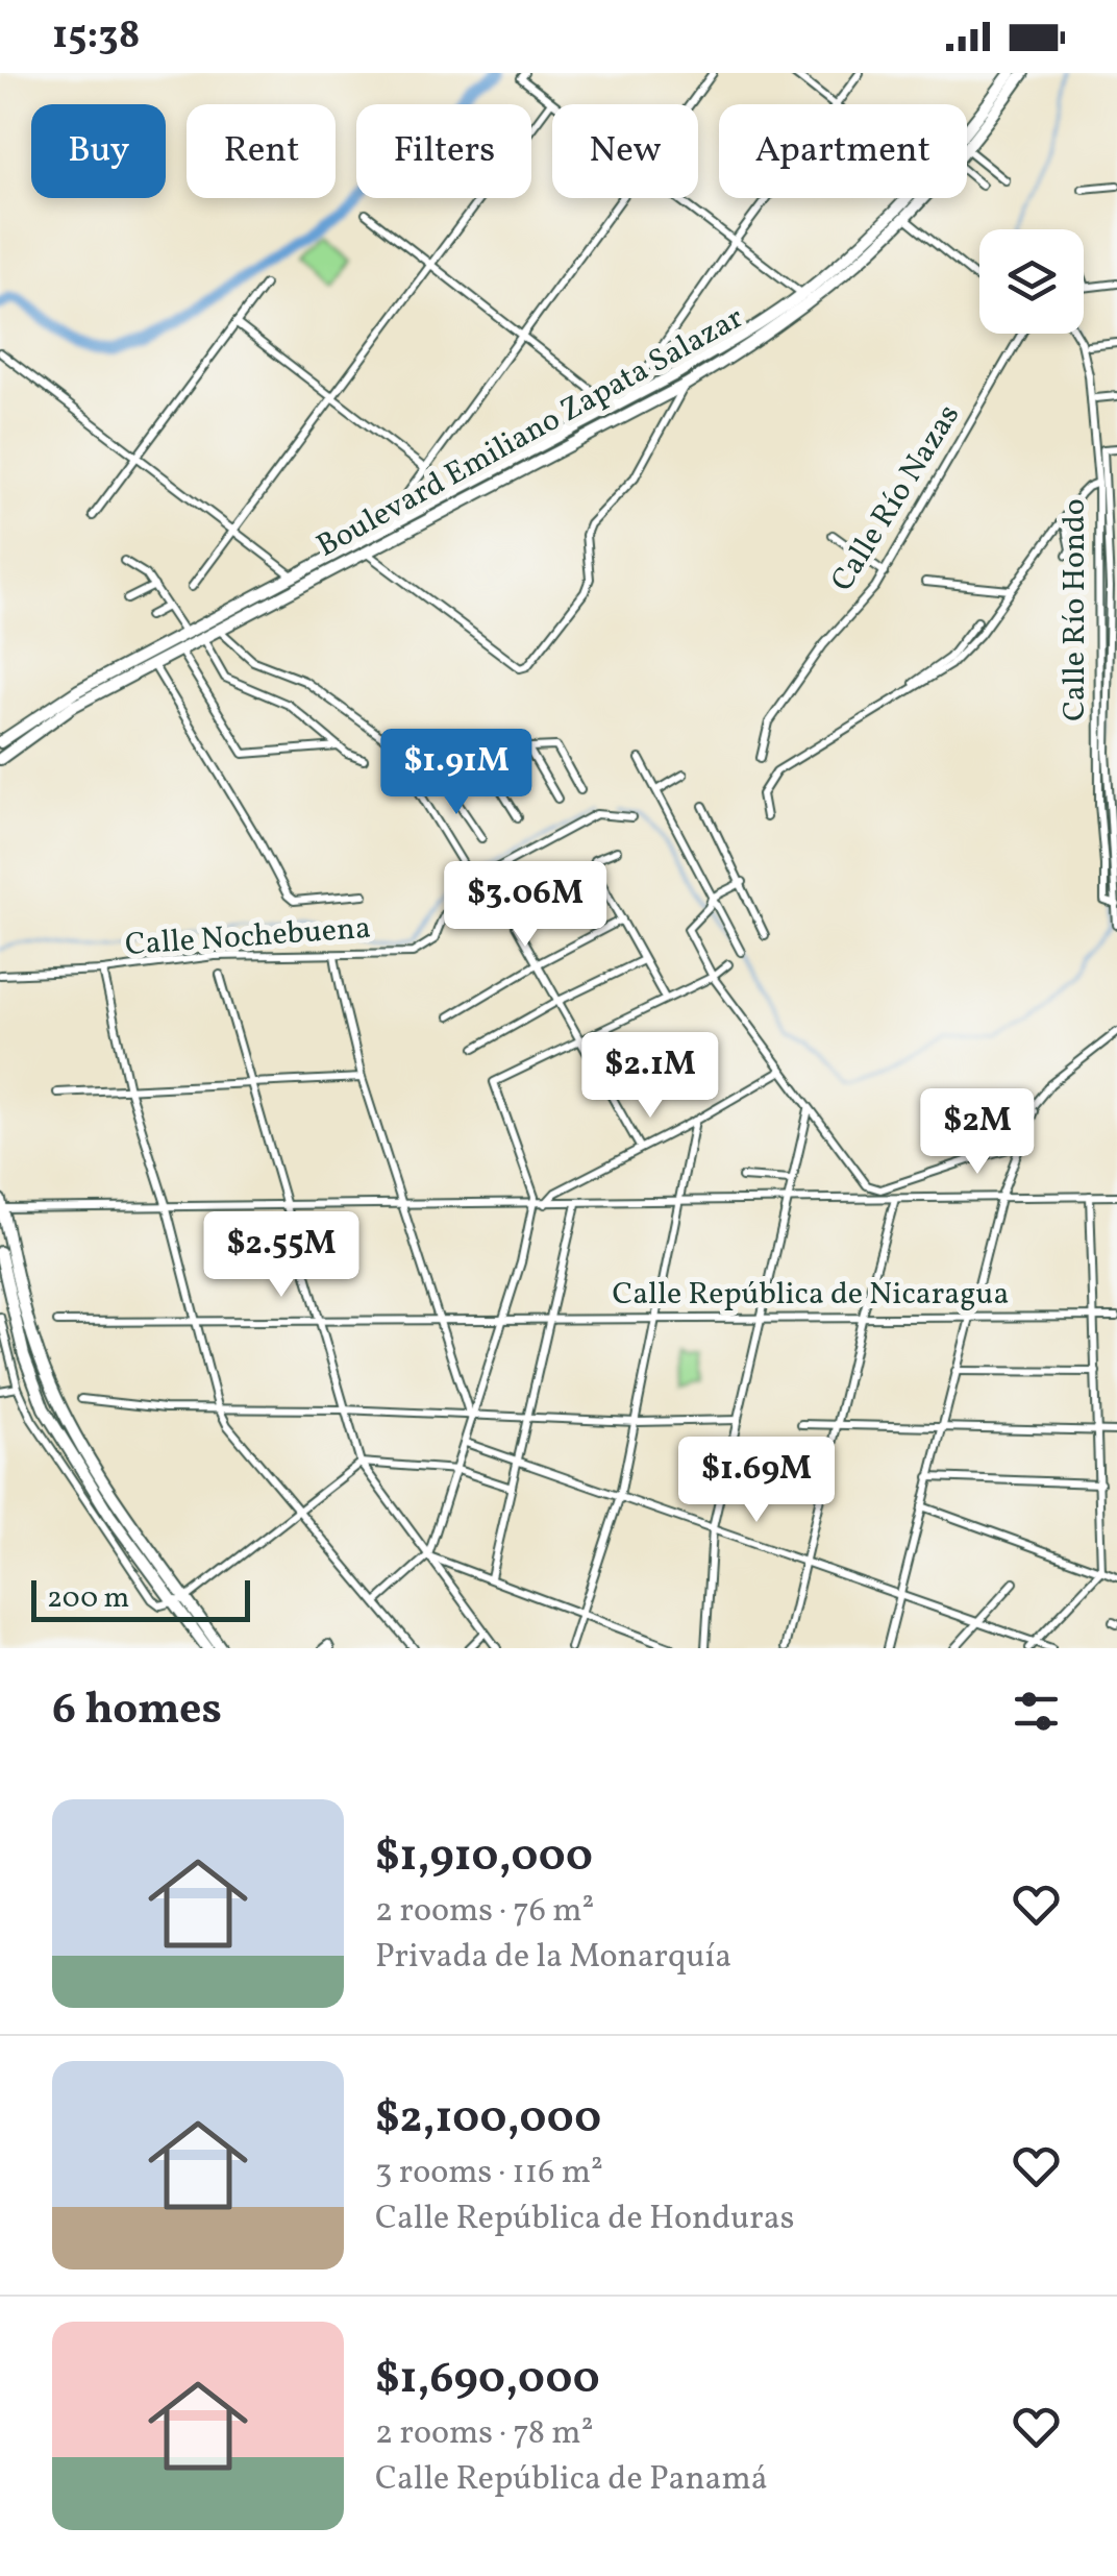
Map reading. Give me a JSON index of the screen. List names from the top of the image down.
{
  "streets": {
    "main road": ["Boulevard Emiliano Zapata Salazar"],
    "street": [
      "Calle Río Nazas",
      "Calle Río Hondo",
      "Calle Nochebuena",
      "Calle República de Nicaragua"
    ]
  },
  "scale_bar": "200 m",
  "page": {
    "status": "15:38",
    "chip": [
      "Buy",
      "Rent",
      "Filters",
      "New",
      "Apartment"
    ],
    "price": [
      "$1.91M",
      "$3.06M",
      "$2.1M",
      "$2M",
      "$2.55M",
      "$1.69M"
    ],
    "scale": "200 m",
    "heading": "6 homes",
    "list": [
      {
        "name": "$1,910,000",
        "note": "2 rooms · 76 m² · Privada de la Monarquía"
      },
      {
        "name": "$2,100,000",
        "note": "3 rooms · 116 m² · Calle República de Honduras"
      },
      {
        "name": "$1,690,000",
        "note": "2 rooms · 78 m² · Calle República de Panamá"
      }
    ]
  }
}
